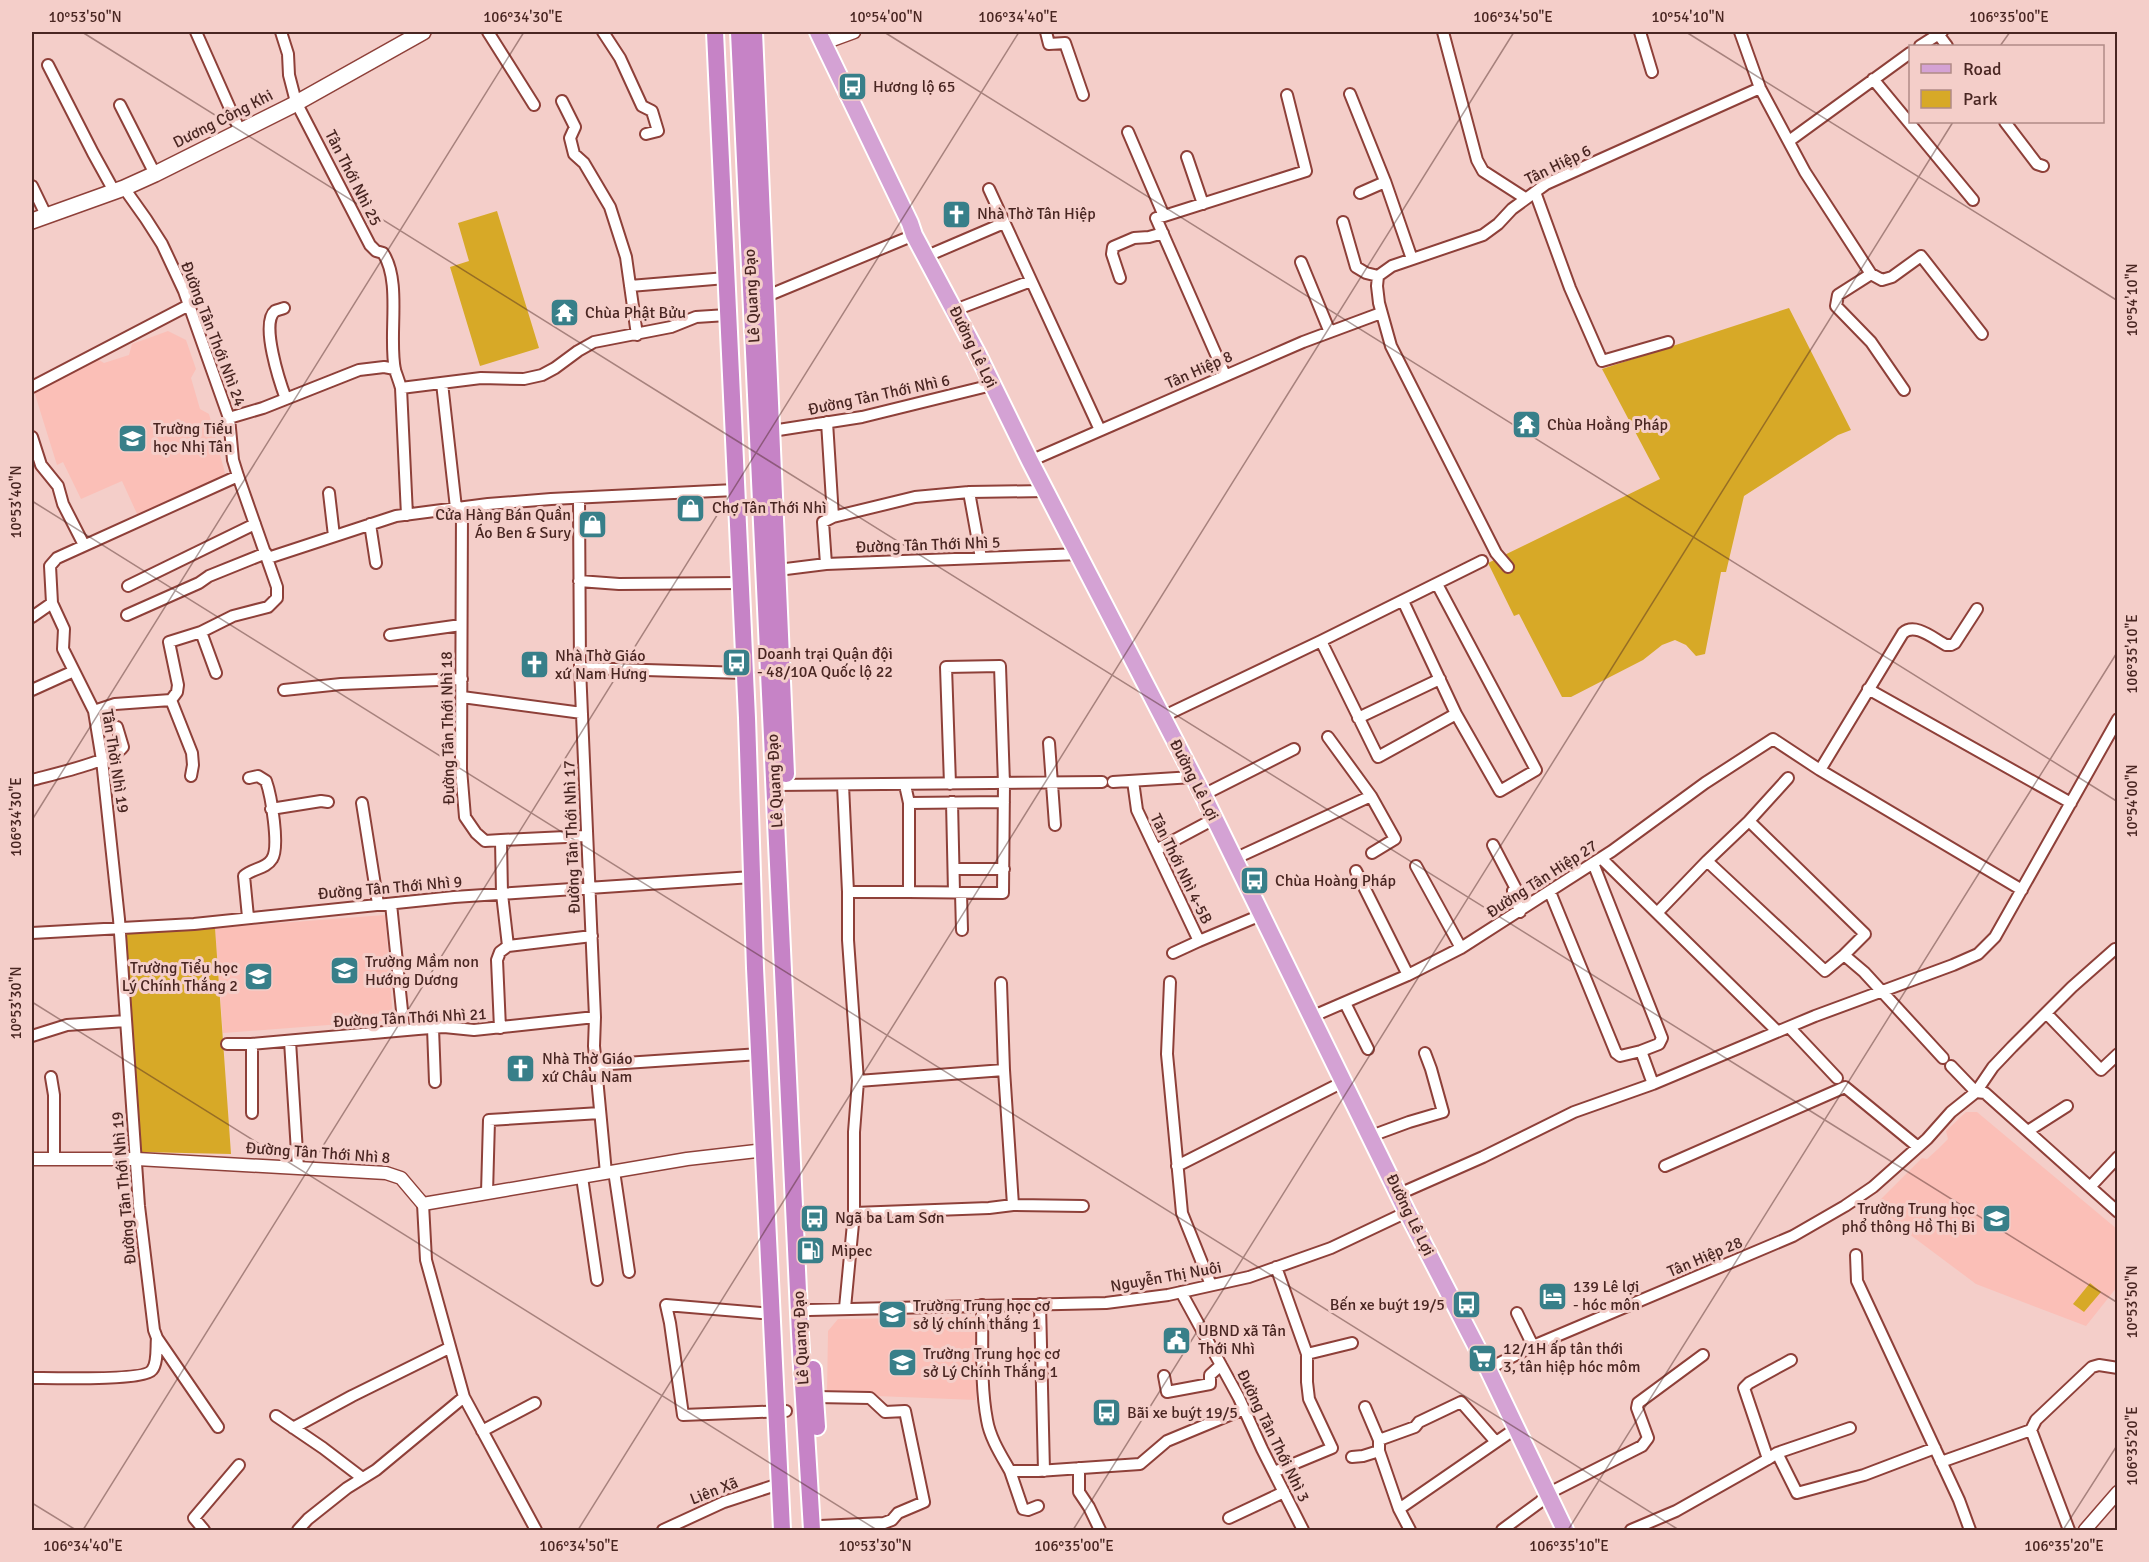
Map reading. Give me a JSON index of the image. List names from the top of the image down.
{
  "streets": {
    "highway": ["Lê Quang Đạo"],
    "main road": ["Dương Công Khi", "Đường Lê Lợi"],
    "street": [
      "Tân Hiệp 6",
      "Tân Thới Nhì 25",
      "Đường Tân Thới Nhì 24",
      "Tân Hiệp 8",
      "Đường Tản Thới Nhì 6",
      "Đường Tân Thới Nhì 5",
      "Đường Tân Thới Nhì 18",
      "Tân Thời Nhì 19",
      "Đường Tân Thới Nhì 17",
      "Tân Thới Nhì 4-5B",
      "Đường Tân Hiệp 27",
      "Đường Tân Thới Nhì 9",
      "Đường Tân Thới Nhì 21",
      "Đường Tân Thới Nhì 8",
      "Đường Tân Thới Nhì 19",
      "Tân Hiệp 28",
      "Nguyễn Thị Nuôi",
      "Đường Tân Thới Nhì 3",
      "Liên Xã"
    ]
  },
  "crossings": [
    ["Dương Công Khi", "Tân Thới Nhì 25"],
    ["Dương Công Khi", "Đường Tân Thới Nhì 24"],
    ["Lê Quang Đạo", "Đường Tản Thới Nhì 6"],
    ["Lê Quang Đạo", "Đường Tân Thới Nhì 5"],
    ["Lê Quang Đạo", "Đường Tân Thới Nhì 9"],
    ["Lê Quang Đạo", "Nguyễn Thị Nuôi"],
    ["Lê Quang Đạo", "Liên Xã"],
    ["Đường Tân Thới Nhì 24", "Tân Thời Nhì 19"],
    ["Đường Lê Lợi", "Tân Hiệp 8"],
    ["Đường Lê Lợi", "Đường Tản Thới Nhì 6"],
    ["Đường Lê Lợi", "Đường Tân Thới Nhì 5"],
    ["Đường Lê Lợi", "Đường Tân Hiệp 27"],
    ["Đường Lê Lợi", "Tân Hiệp 28"],
    ["Đường Lê Lợi", "Nguyễn Thị Nuôi"],
    ["Tân Thời Nhì 19", "Đường Tân Thới Nhì 9"],
    ["Tân Thời Nhì 19", "Đường Tân Thới Nhì 19"],
    ["Đường Tân Thới Nhì 17", "Đường Tân Thới Nhì 9"],
    ["Đường Tân Thới Nhì 17", "Đường Tân Thới Nhì 21"],
    ["Đường Tân Thới Nhì 9", "Đường Tân Thới Nhì 19"],
    ["Đường Tân Thới Nhì 8", "Đường Tân Thới Nhì 19"],
    ["Nguyễn Thị Nuôi", "Đường Tân Thới Nhì 3"]
  ],
  "places": {
    "bus stop": [
      "Hương lộ 65",
      "Doanh trại Quận đội - 48/10A Quốc lộ 22",
      "Chùa Hoàng Pháp",
      "Ngã ba Lam Sơn",
      "Bến xe buýt 19/5",
      "Bãi xe buýt 19/5"
    ],
    "church": ["Nhà Thờ Tân Hiệp", "Nhà Thờ Giáo xứ Nam Hưng", "Nhà Thờ Giáo xứ Châu Nam"],
    "temple": ["Chùa Phật Bửu", "Chùa Hoằng Pháp"],
    "school or university": [
      "Trường Tiểu học Nhị Tân",
      "Trường Mầm non Hướng Dương",
      "Trường Tiểu học Lý Chính Thắng 2",
      "Trường Trung học phổ thông Hồ Thị Bi",
      "Trường Trung học cơ sở lý chính thắng 1",
      "Trường Trung học cơ sở Lý Chính Thắng 1"
    ],
    "shop": ["Chợ Tân Thới Nhì", "Cửa Hàng Bán Quần Áo Ben & Sury"],
    "fuel station": ["Mipec"],
    "hotel": ["139 Lê lợi - hóc môn"],
    "public building": ["UBND xã Tân Thới Nhì"],
    "supermarket": ["12/1H ấp tân thới 3, tân hiệp hóc môm"]
  },
  "legend": ["Road", "Park"],
  "coordinates": [
    "10°53'50\"N",
    "106°34'30\"E",
    "10°54'00\"N",
    "106°34'40\"E",
    "106°34'50\"E",
    "10°54'10\"N",
    "106°35'00\"E",
    "10°53'40\"N",
    "106°35'10\"E",
    "10°53'30\"N",
    "106°35'20\"E"
  ]
}
